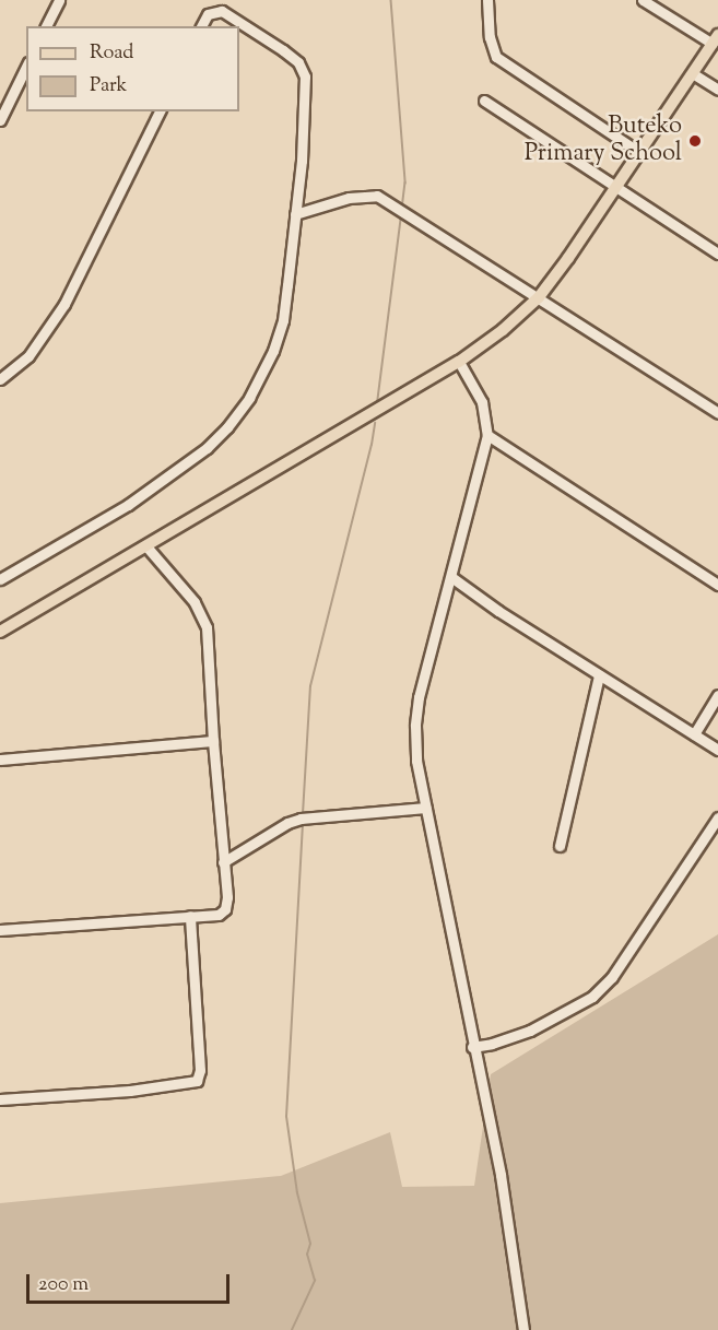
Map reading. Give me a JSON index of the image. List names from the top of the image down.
{
  "places": ["Buteko Primary School"],
  "legend": ["Road", "Park"],
  "scale_bar": "200 m"
}
